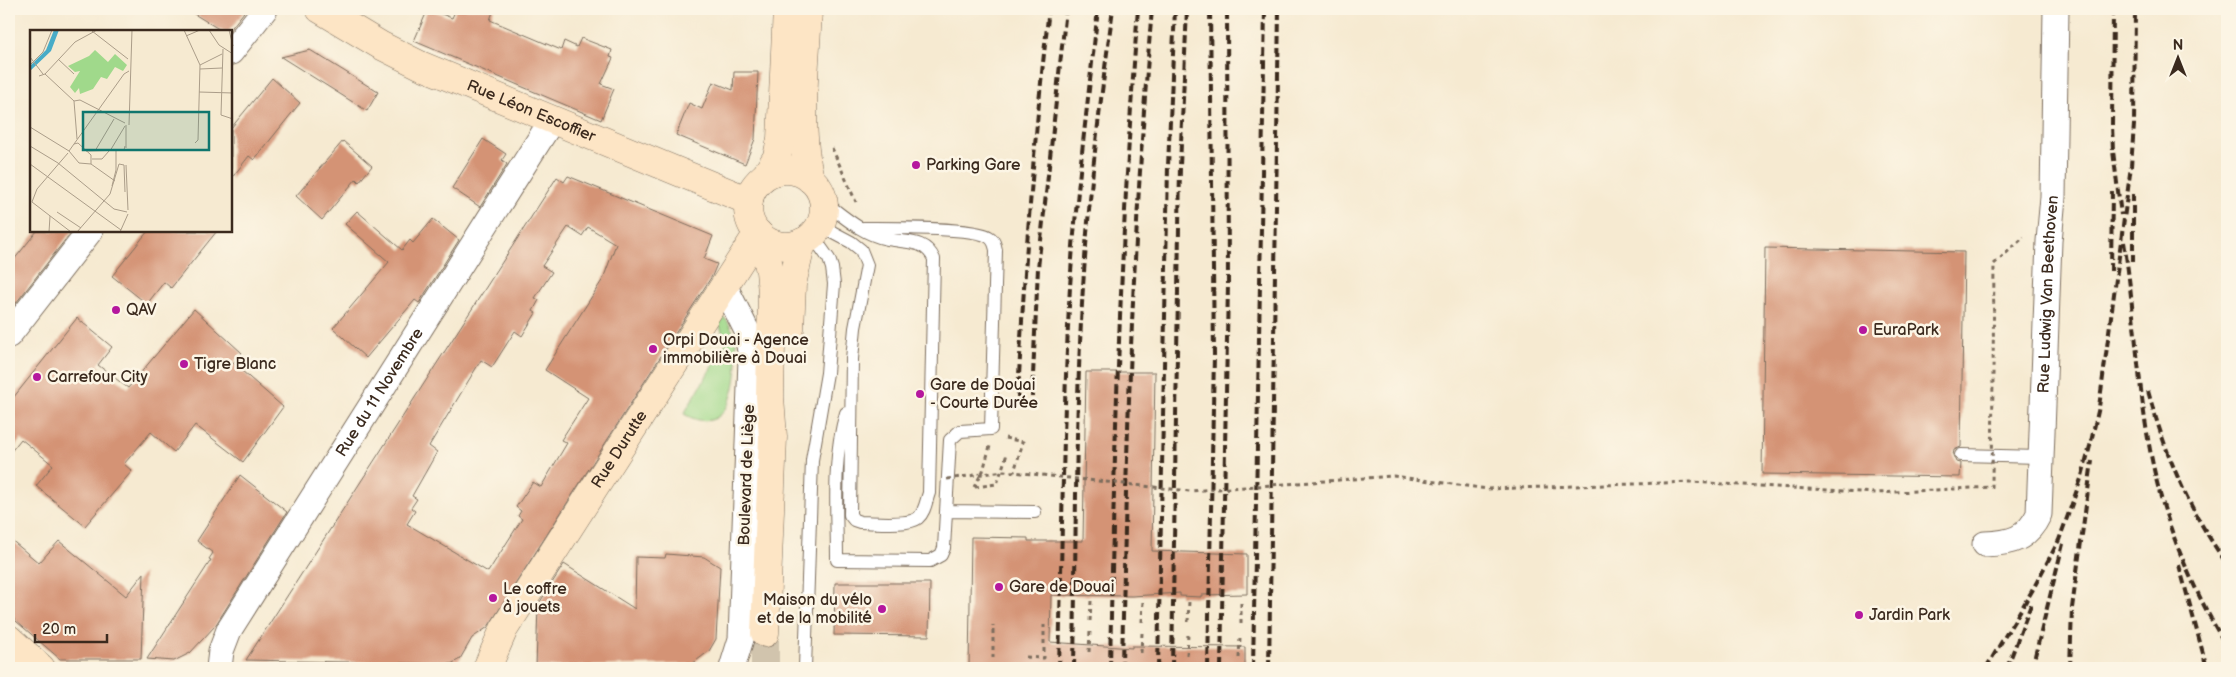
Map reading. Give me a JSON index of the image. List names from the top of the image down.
{
  "streets": {
    "main road": ["Rue Léon Escoffier", "Rue Durutte", "Boulevard de Liège"],
    "street": ["Rue Ludwig Van Beethoven", "Rue du 11 Novembre"]
  },
  "crossings": [
    ["Rue Léon Escoffier", "Rue du 11 Novembre"],
    ["Rue Léon Escoffier", "Rue Durutte"],
    ["Rue Léon Escoffier", "Boulevard de Liège"],
    ["Rue Durutte", "Boulevard de Liège"]
  ],
  "places": [
    "Parking Gare",
    "QAV",
    "EuraPark",
    "Orpi Douai - Agence immobilière à Douai",
    "Tigre Blanc",
    "Carrefour City",
    "Gare de Douai - Courte Durée",
    "Gare de Douai",
    "Le coffre à jouets",
    "Maison du vélo et de la mobilité",
    "Jardin Park"
  ],
  "scale_bar": "20 m",
  "north": "top"
}
